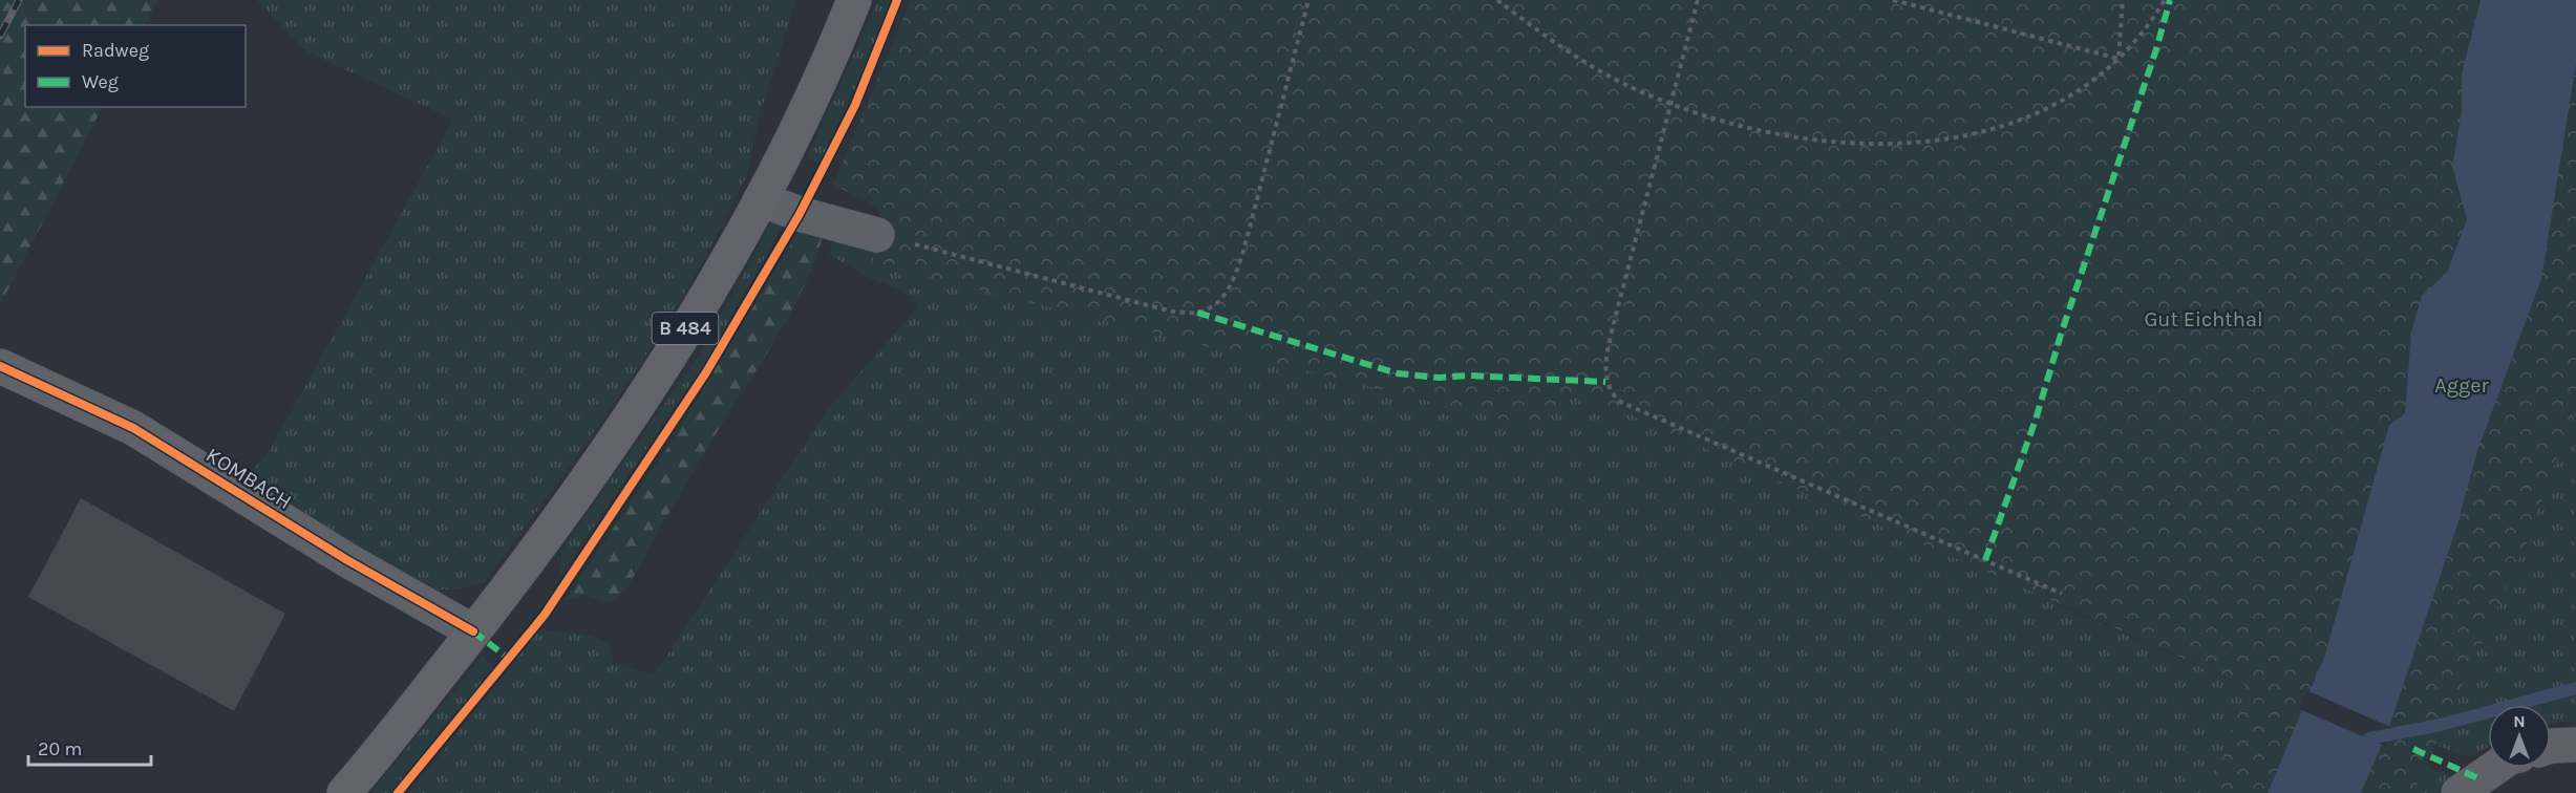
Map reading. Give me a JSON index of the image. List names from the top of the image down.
{
  "streets": {
    "main road": ["B 484"],
    "street": ["KOMBACH"]
  },
  "crossings": [
    ["B 484", "KOMBACH"]
  ],
  "parks": ["Gut Eichthal", "Agger"],
  "legend": ["Radweg", "Weg"],
  "scale_bar": "20 m",
  "north": "top"
}
